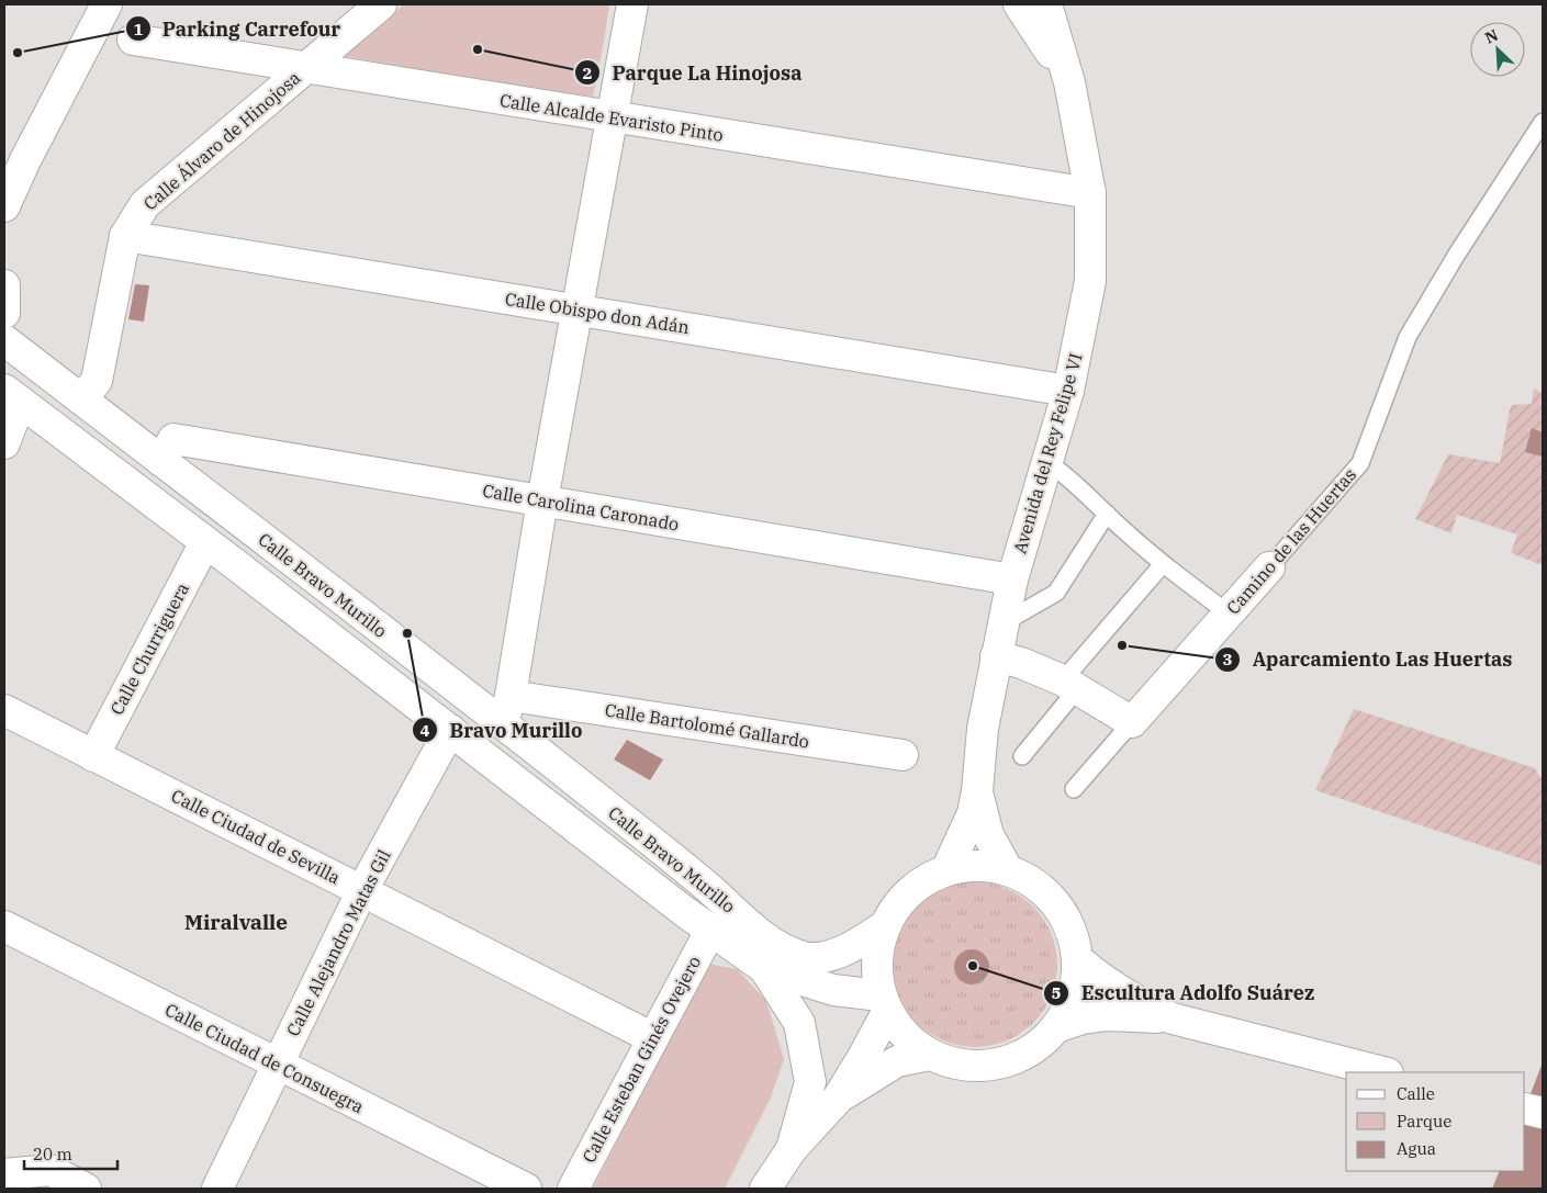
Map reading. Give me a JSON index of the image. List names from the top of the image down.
{
  "streets": {
    "street": [
      "Calle Alcalde Evaristo Pinto",
      "Calle Álvaro de Hinojosa",
      "Calle Obispo don Adán",
      "Avenida del Rey Felipe VI",
      "Calle Carolina Caronado",
      "Camino de las Huertas",
      "Calle Bravo Murillo",
      "Calle Churriguera",
      "Calle Bartolomé Gallardo",
      "Calle Ciudad de Sevilla",
      "Calle Alejandro Matas Gil",
      "Calle Ciudad de Consuegra",
      "Calle Esteban Ginés Ovejero"
    ]
  },
  "crossings": [
    ["Calle Alcalde Evaristo Pinto", "Calle Álvaro de Hinojosa"],
    ["Calle Alcalde Evaristo Pinto", "Avenida del Rey Felipe VI"],
    ["Calle Álvaro de Hinojosa", "Calle Obispo don Adán"],
    ["Calle Álvaro de Hinojosa", "Calle Bravo Murillo"],
    ["Calle Obispo don Adán", "Avenida del Rey Felipe VI"],
    ["Avenida del Rey Felipe VI", "Calle Carolina Caronado"],
    ["Calle Carolina Caronado", "Calle Bravo Murillo"],
    ["Calle Bravo Murillo", "Calle Churriguera"],
    ["Calle Bravo Murillo", "Calle Bartolomé Gallardo"],
    ["Calle Bravo Murillo", "Calle Alejandro Matas Gil"],
    ["Calle Bravo Murillo", "Calle Esteban Ginés Ovejero"],
    ["Calle Churriguera", "Calle Ciudad de Sevilla"],
    ["Calle Ciudad de Sevilla", "Calle Alejandro Matas Gil"],
    ["Calle Ciudad de Sevilla", "Calle Esteban Ginés Ovejero"],
    ["Calle Alejandro Matas Gil", "Calle Ciudad de Consuegra"]
  ],
  "districts": ["Miralvalle"],
  "places": [
    "Parque La Hinojosa",
    "Parking Carrefour",
    "Bravo Murillo",
    "Aparcamiento Las Huertas",
    "Escultura Adolfo Suárez"
  ],
  "legend": ["Calle", "Parque", "Agua"],
  "scale_bar": "20 m",
  "north": "top left"
}
